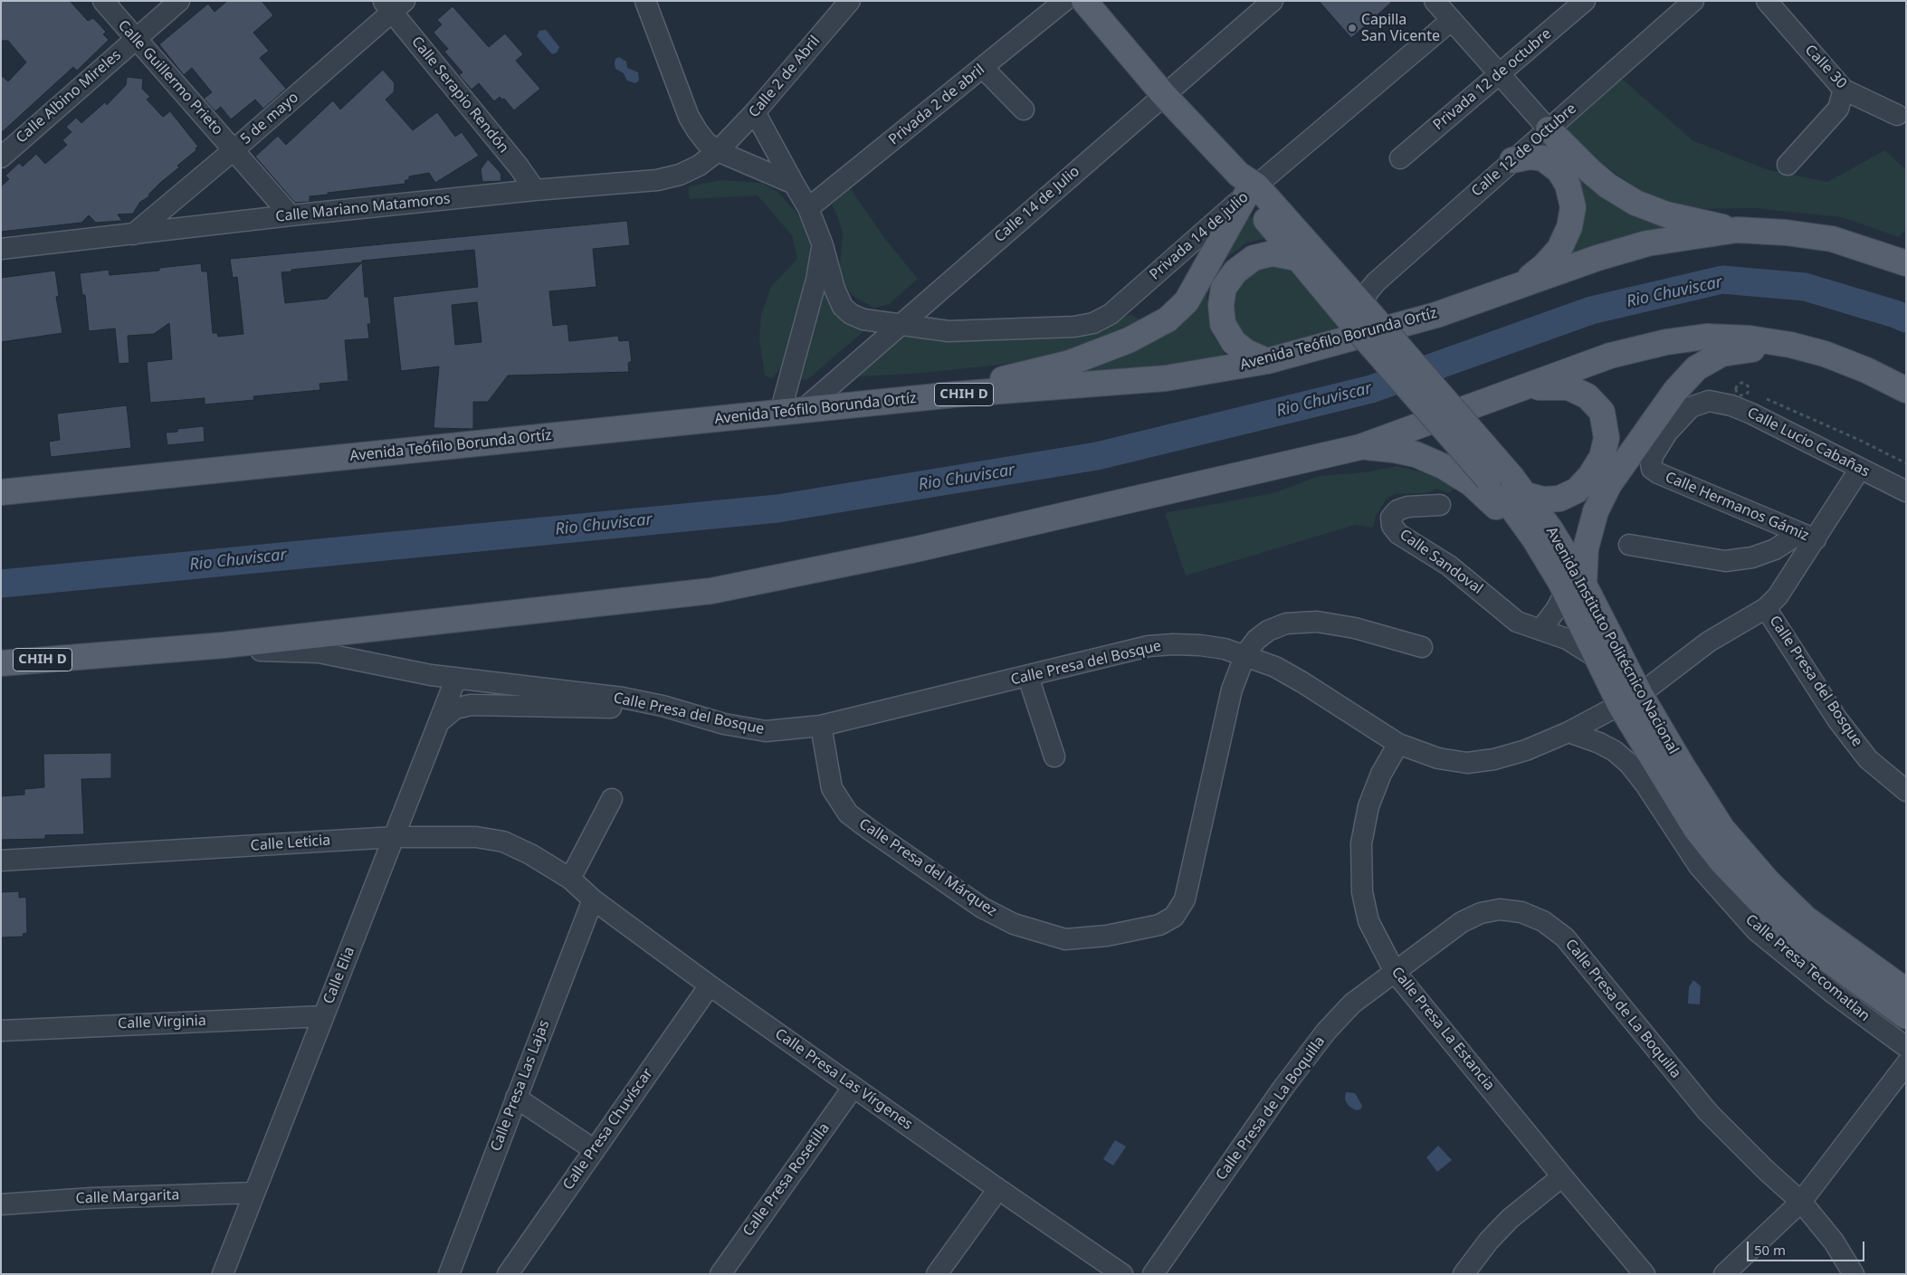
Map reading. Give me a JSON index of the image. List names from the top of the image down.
{
  "streets": {
    "main road": ["Avenida Teófilo Borunda Ortíz", "CHIH D", "Avenida Instituto Politécnico Nacional"],
    "street": [
      "Calle 30",
      "Calle 2 de Abril",
      "Calle Guillermo Prieto",
      "Privada 12 de octubre",
      "Calle Serapio Rendón",
      "Calle Albino Mireles",
      "Privada 2 de abril",
      "5 de mayo",
      "Calle 12 de Octubre",
      "Calle 14 de Julio",
      "Calle Mariano Matamoros",
      "Privada 14 de julio",
      "Calle Lucio Cabañas",
      "Calle Hermanos Gámiz",
      "Calle Sandoval",
      "Calle Presa del Bosque",
      "Calle Leticia",
      "Calle Presa del Márquez",
      "Calle Presa Tecomatlan",
      "Calle Elia",
      "Calle Presa de La Boquilla",
      "Calle Virginia",
      "Calle Presa La Estancia",
      "Calle Presa Las Vírgenes",
      "Calle Presa Las Lajas",
      "Calle Presa Chuvíscar",
      "Calle Presa Rosetilla",
      "Calle Margarita"
    ]
  },
  "crossings": [
    ["Calle 2 de Abril", "Calle Mariano Matamoros"],
    ["Calle Guillermo Prieto", "Calle Albino Mireles"],
    ["Calle Guillermo Prieto", "5 de mayo"],
    ["Calle Guillermo Prieto", "Calle Mariano Matamoros"],
    ["Calle Serapio Rendón", "5 de mayo"],
    ["Calle Serapio Rendón", "Calle Mariano Matamoros"],
    ["5 de mayo", "Calle Mariano Matamoros"],
    ["Calle 12 de Octubre", "Avenida Instituto Politécnico Nacional"],
    ["Calle 14 de Julio", "Privada 14 de julio"],
    ["Calle 14 de Julio", "Avenida Teófilo Borunda Ortíz"],
    ["Calle 14 de Julio", "Avenida Instituto Politécnico Nacional"],
    ["Privada 14 de julio", "Avenida Instituto Politécnico Nacional"],
    ["CHIH D", "Calle Presa del Bosque"],
    ["Calle Lucio Cabañas", "Calle Hermanos Gámiz"],
    ["Calle Lucio Cabañas", "Calle Presa del Bosque"],
    ["Calle Hermanos Gámiz", "Calle Presa del Bosque"],
    ["Calle Sandoval", "Avenida Instituto Politécnico Nacional"],
    ["Avenida Instituto Politécnico Nacional", "Calle Presa del Bosque"],
    ["Calle Presa del Bosque", "Calle Presa del Márquez"],
    ["Calle Presa del Bosque", "Calle Presa Tecomatlan"],
    ["Calle Presa del Bosque", "Calle Elia"],
    ["Calle Presa del Bosque", "Calle Presa La Estancia"],
    ["Calle Leticia", "Calle Elia"],
    ["Calle Leticia", "Calle Presa Las Vírgenes"],
    ["Calle Elia", "Calle Virginia"],
    ["Calle Elia", "Calle Margarita"],
    ["Calle Presa de La Boquilla", "Calle Presa La Estancia"],
    ["Calle Presa Las Vírgenes", "Calle Presa Las Lajas"],
    ["Calle Presa Las Vírgenes", "Calle Presa Chuvíscar"],
    ["Calle Presa Las Vírgenes", "Calle Presa Rosetilla"]
  ],
  "water": ["Rio Chuviscar"],
  "places": ["Capilla San Vicente"],
  "scale_bar": "50 m"
}
